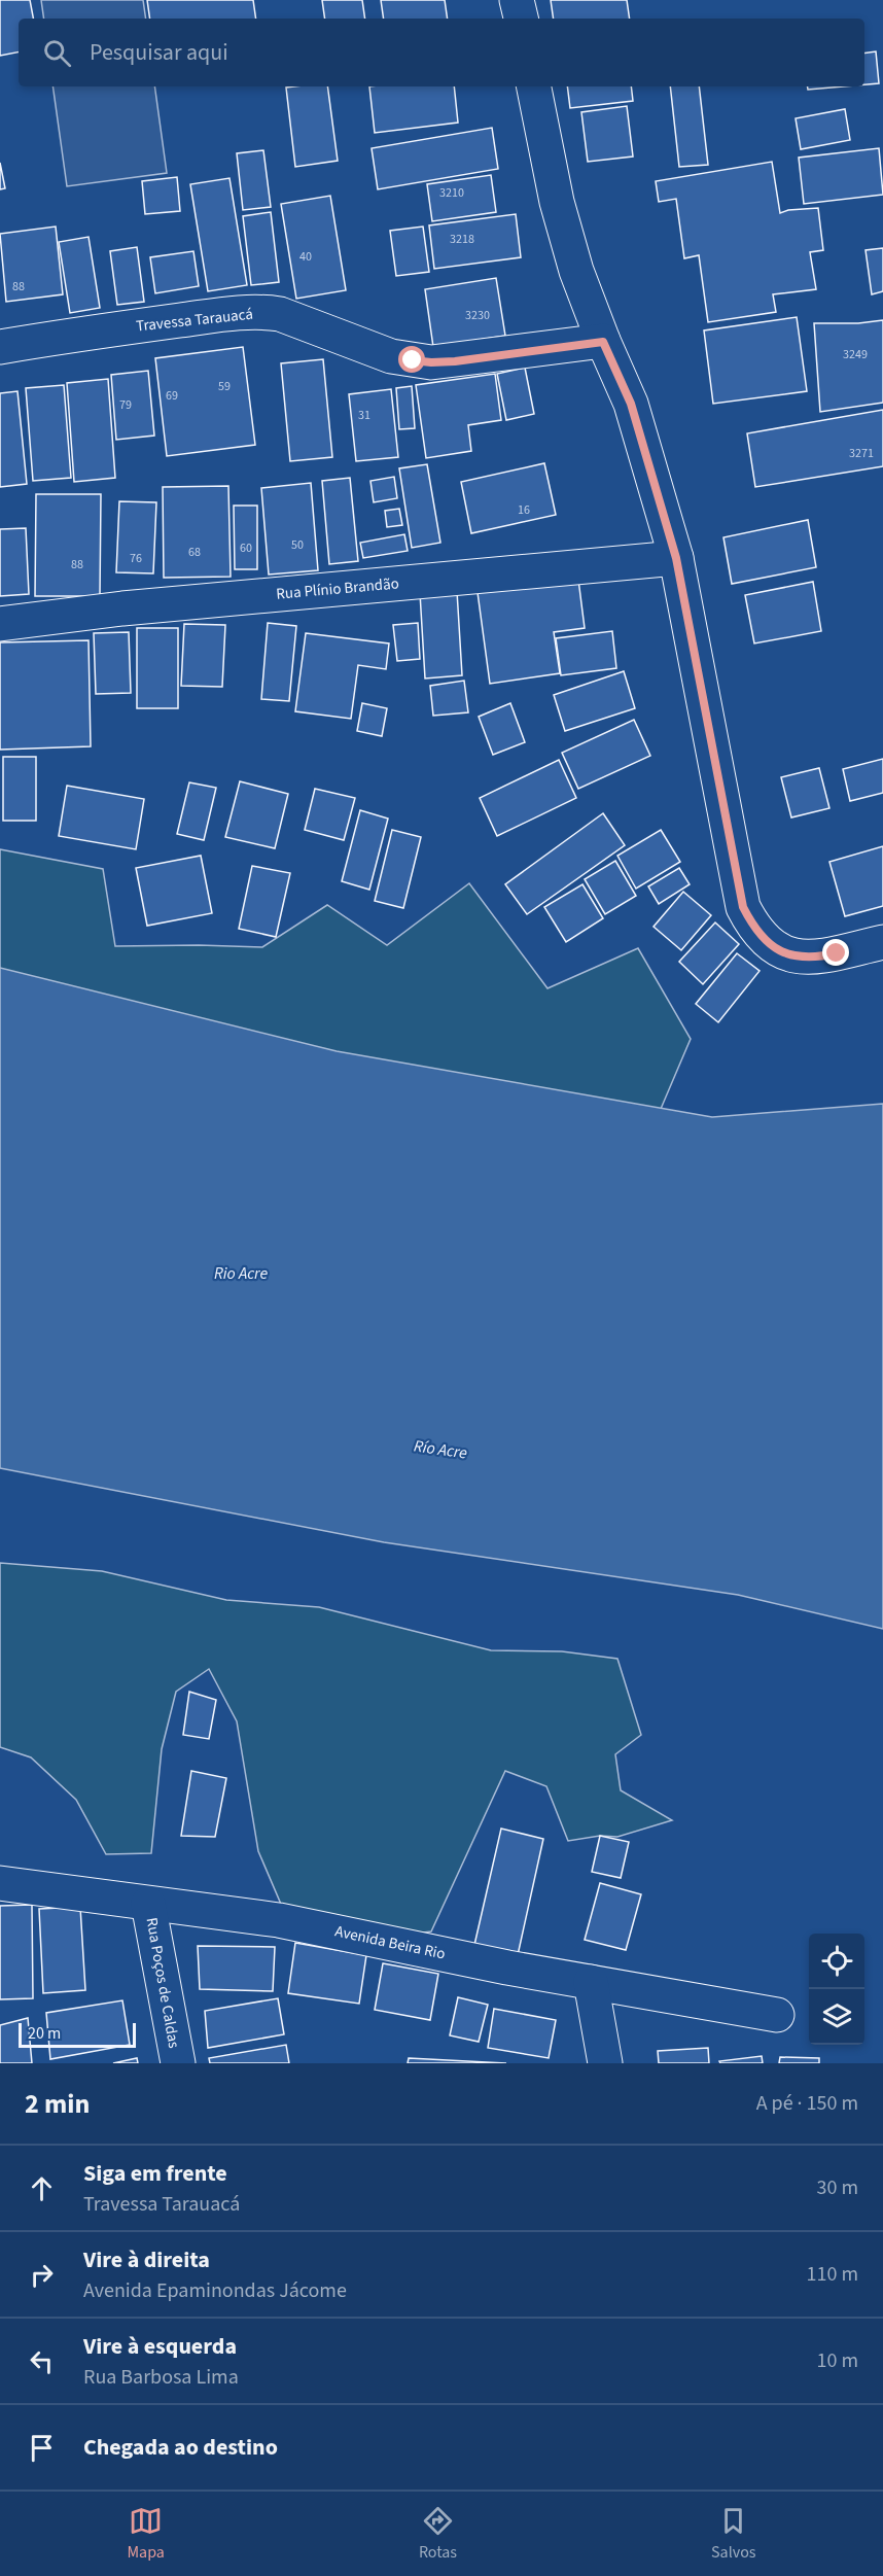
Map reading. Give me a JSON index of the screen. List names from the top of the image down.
{
  "streets": {
    "street": [
      "Travessa Tarauacá",
      "Rua Plínio Brandão",
      "Avenida Beira Rio",
      "Rua Poços de Caldas"
    ]
  },
  "crossings": [
    ["Avenida Beira Rio", "Rua Poços de Caldas"]
  ],
  "water": ["Rio Acre", "Río Acre"],
  "house_numbers": [
    "3210",
    "3218",
    "40",
    "88",
    "3230",
    "3249",
    "59",
    "69",
    "79",
    "31",
    "3271",
    "16",
    "50",
    "60",
    "68",
    "76",
    "88"
  ],
  "scale_bar": "20 m",
  "page": {
    "search": "Pesquisar aqui",
    "scale": "20 m",
    "heading": ["2 min", "A pé · 150 m"],
    "list": [
      ["Siga em frente", "Travessa Tarauacá", "30 m"],
      ["Vire à direita", "Avenida Epaminondas Jácome", "110 m"],
      ["Vire à esquerda", "Rua Barbosa Lima", "10 m"],
      "Chegada ao destino"
    ],
    "nav": ["Mapa", "Rotas", "Salvos"]
  }
}
